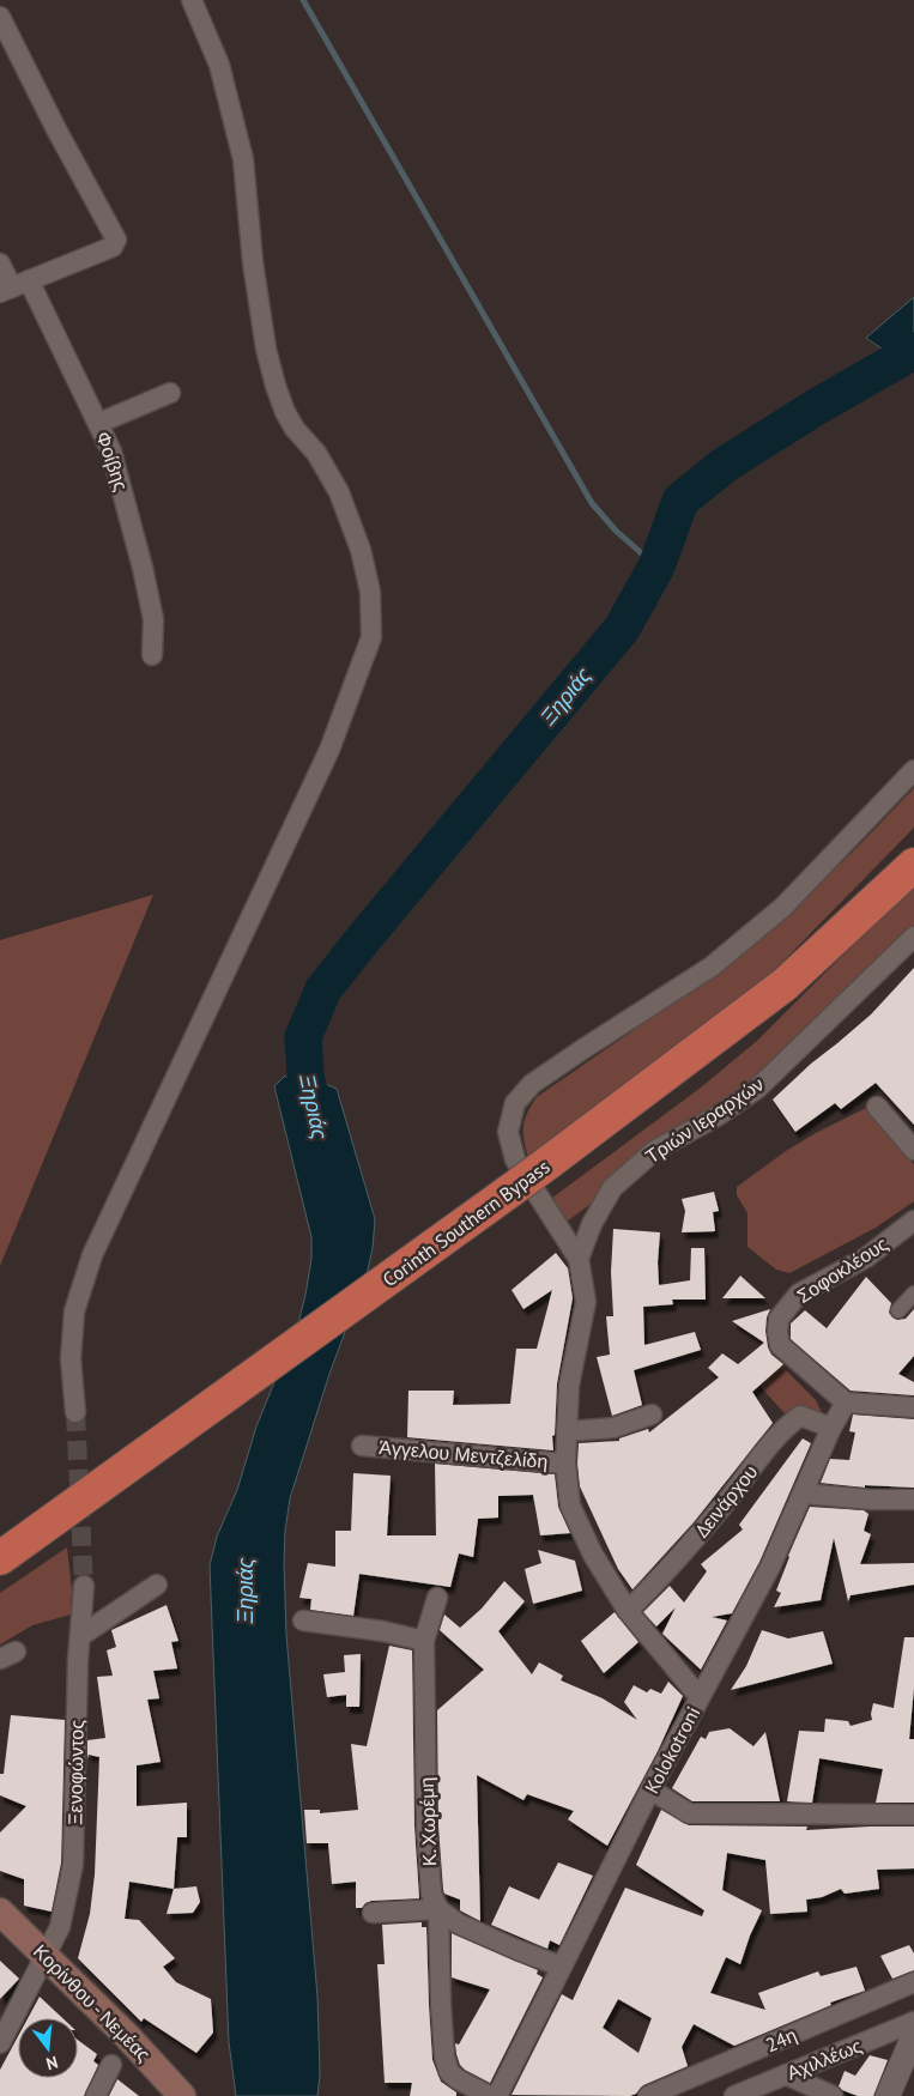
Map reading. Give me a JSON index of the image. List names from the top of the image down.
{
  "streets": {
    "highway": ["Corinth Southern Bypass"],
    "main road": ["Κορίνθου - Νεμέας"],
    "street": [
      "Φοίβης",
      "Τριών Ιεραρχών",
      "Σοφοκλέους",
      "Άγγελου Μεντζελίδη",
      "Δεινάρχου",
      "Kolokotroni",
      "Ξενοφώντος",
      "Κ. Χωρέμη",
      "24η",
      "Αχιλλέως"
    ]
  },
  "crossings": [
    ["Τριών Ιεραρχών", "Άγγελου Μεντζελίδη"],
    ["Τριών Ιεραρχών", "Δεινάρχου"],
    ["Τριών Ιεραρχών", "Kolokotroni"],
    ["Σοφοκλέους", "Kolokotroni"],
    ["Δεινάρχου", "Kolokotroni"],
    ["Ξενοφώντος", "Κορίνθου - Νεμέας"]
  ],
  "water": ["Ξηριάς"],
  "north": "bottom"
}
